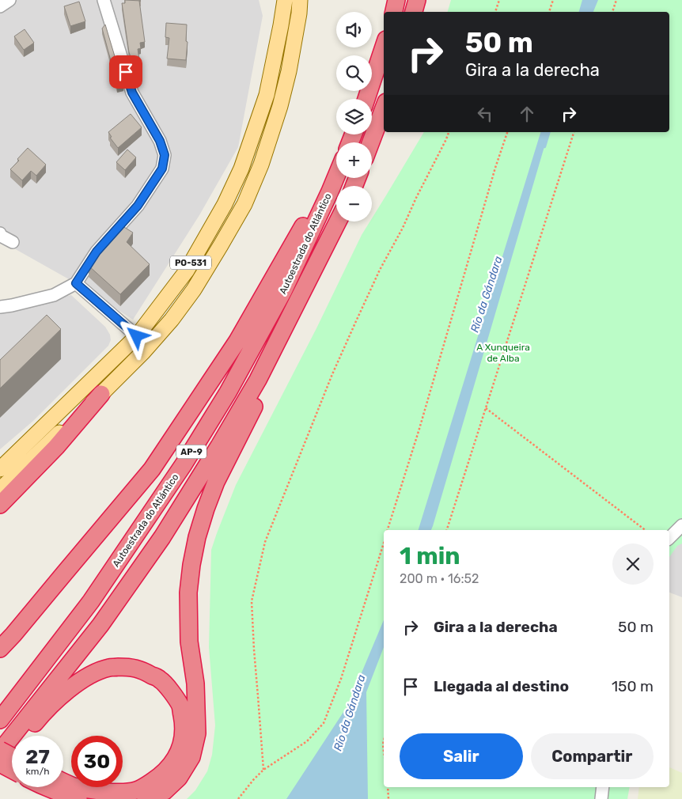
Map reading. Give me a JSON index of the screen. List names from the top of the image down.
{
  "streets": {
    "highway": ["Autoestrada do Atlántico", "AP-9"],
    "main road": ["PO-531"]
  },
  "water": ["Río da Gándara"],
  "parks": ["A Xunqueira de Alba"],
  "page": {
    "map_buttons": ["+", "−"],
    "turn": ["50 m", "Gira a la derecha"],
    "heading": ["1 min", "200 m · 16:52"],
    "list": [
      {
        "name": "Gira a la derecha",
        "value": "50 m"
      },
      {
        "name": "Llegada al destino",
        "value": "150 m"
      }
    ],
    "buttons": ["Salir", "Compartir"],
    "speed": "27 km/h",
    "limit": "30"
  }
}
